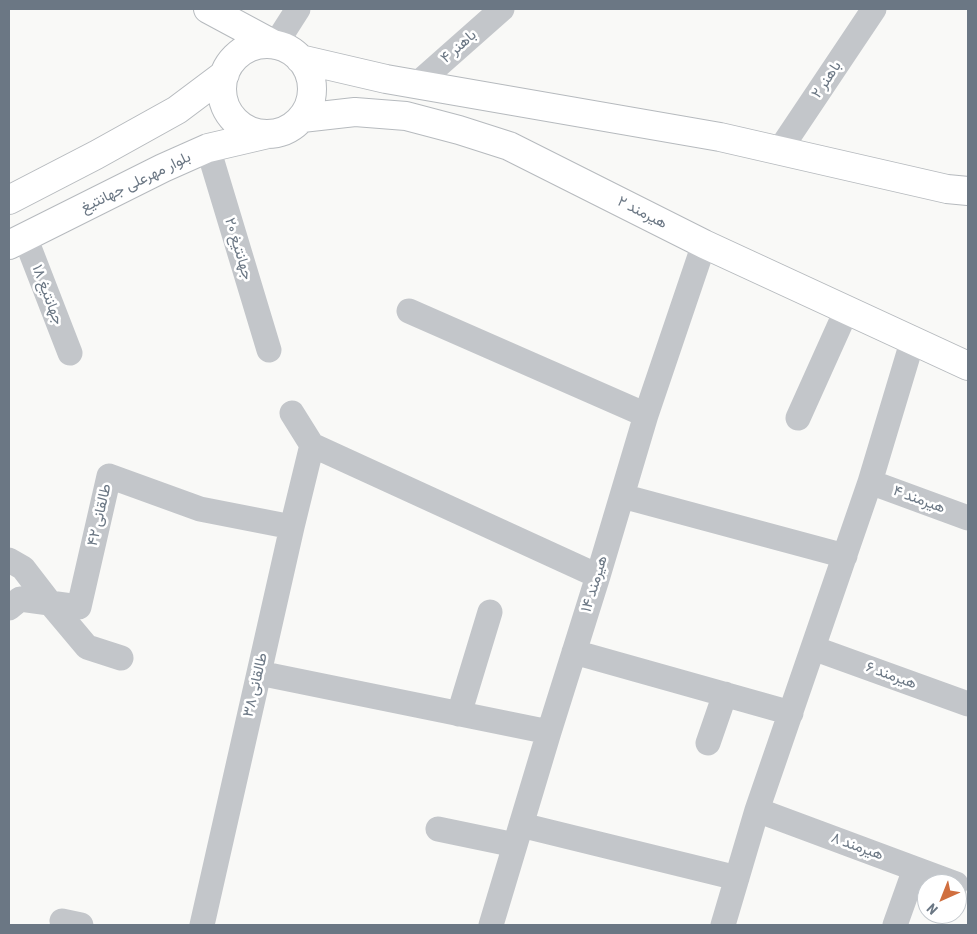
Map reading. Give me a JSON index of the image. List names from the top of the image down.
{
  "streets": {
    "main road": ["بلوار مهرعلی جهانتیغ", "هیرمند ۲"],
    "street": [
      "باهنر ۴",
      "باهنر ۲",
      "جهانتیغ ۲۰",
      "جهانتیغ ۱۸",
      "هیرمند ۴",
      "طالقانی ۴۲",
      "هیرمند ۱۴",
      "هیرمند ۶",
      "طالقانی ۳۸",
      "هیرمند ۸"
    ]
  },
  "crossings": [
    ["بلوار مهرعلی جهانتیغ", "هیرمند ۲"],
    ["بلوار مهرعلی جهانتیغ", "جهانتیغ ۲۰"],
    ["بلوار مهرعلی جهانتیغ", "جهانتیغ ۱۸"],
    ["هیرمند ۲", "هیرمند ۱۴"],
    ["طالقانی ۴۲", "طالقانی ۳۸"]
  ],
  "north": "bottom left"
}
